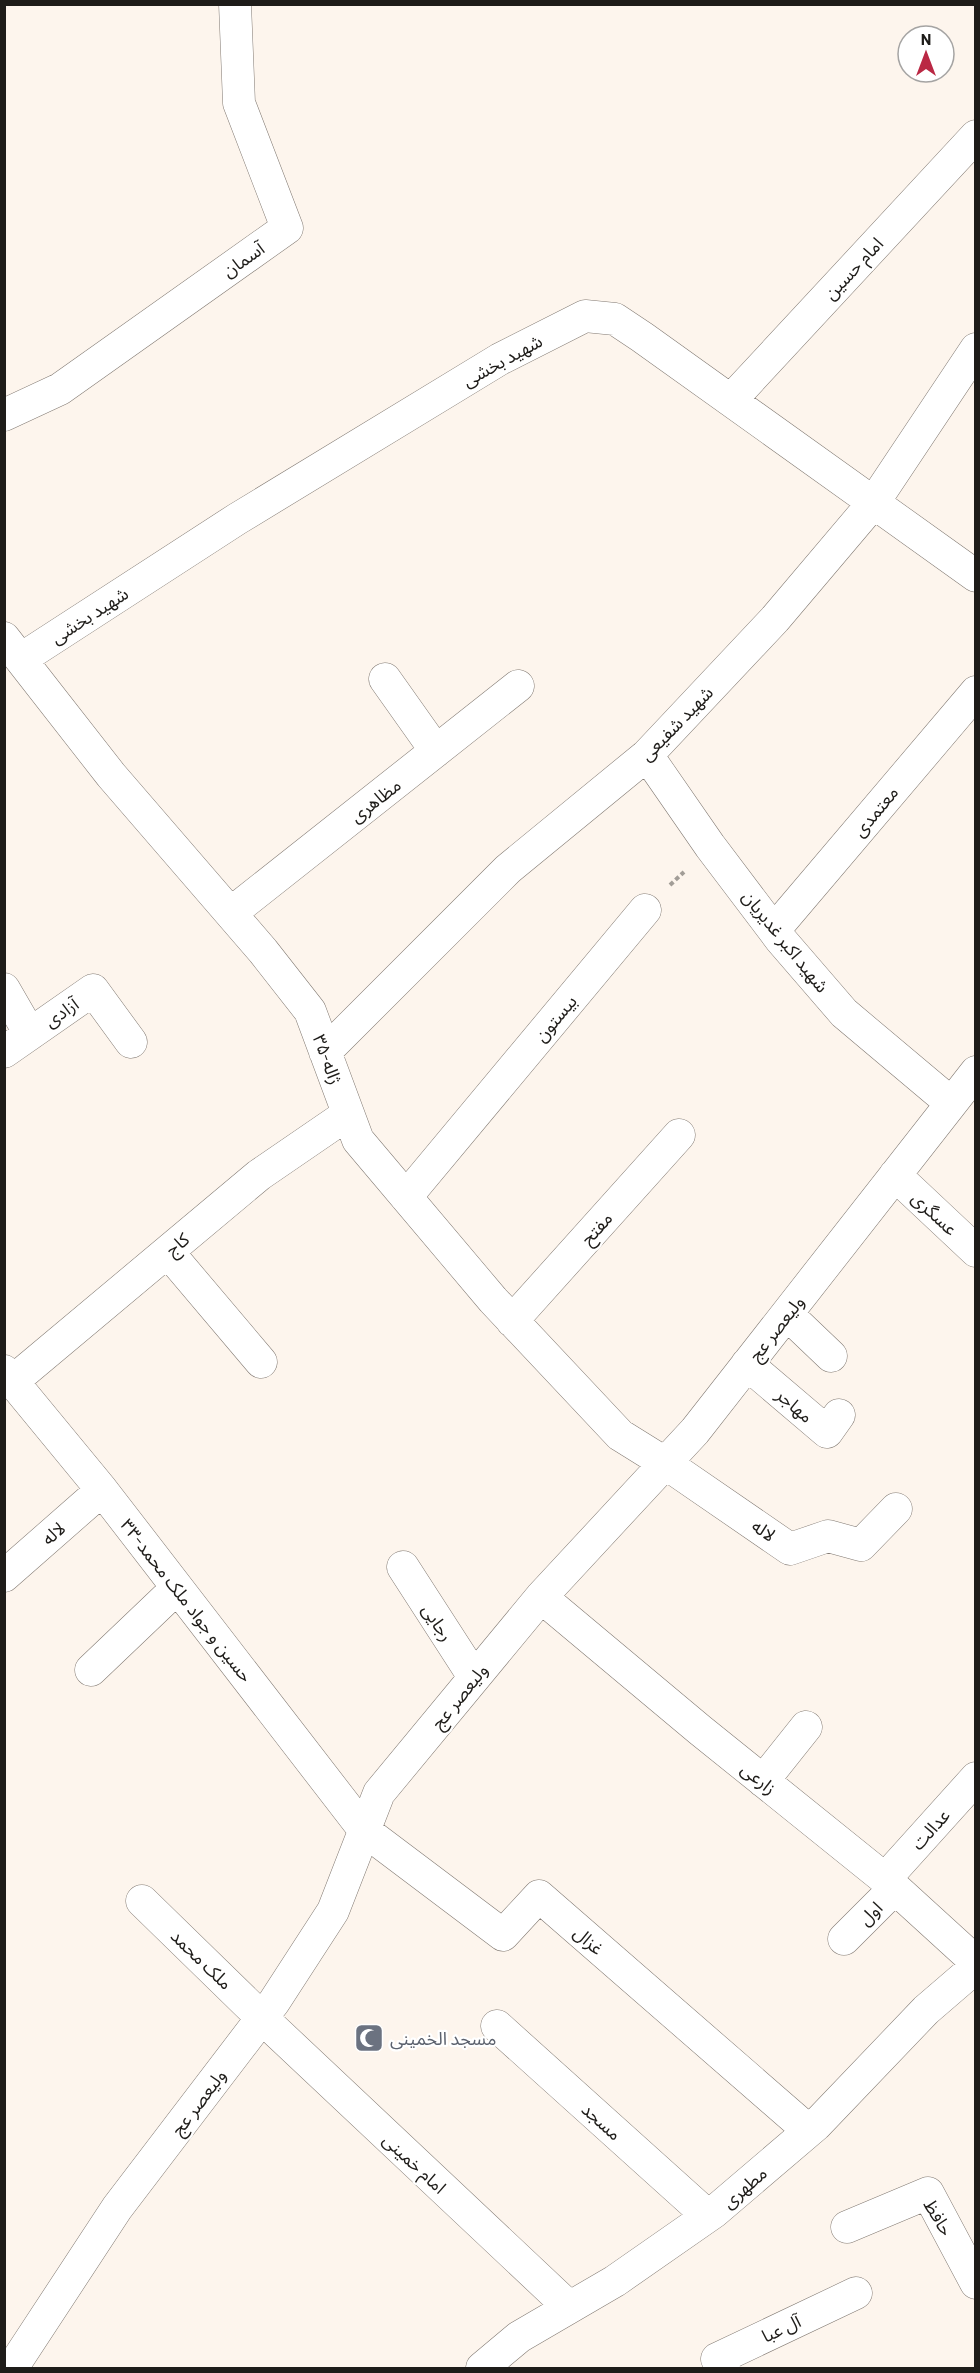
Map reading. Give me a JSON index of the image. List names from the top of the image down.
{
  "streets": {
    "street": [
      "آسمان",
      "امام حسین",
      "شهید بخشی",
      "شهید شفیعی",
      "مظاهری",
      "معتمدی",
      "شهید اکبر غدیریان",
      "آزادی",
      "بیستون",
      "۳۵-ژاله",
      "عسگری",
      "مفتح",
      "کاج",
      "ولیعصر عج",
      "مهاجر",
      "لاله",
      "۳۳-حسین و جواد ملک محمد",
      "رجایی",
      "زارعی",
      "عدالت",
      "اول",
      "غزال",
      "ملک محمد",
      "مسجد",
      "امام خمینی",
      "مطهری",
      "حافظ",
      "آل عبا"
    ]
  },
  "crossings": [
    ["امام حسین", "شهید بخشی"],
    ["شهید بخشی", "شهید شفیعی"],
    ["شهید بخشی", "۳۵-ژاله"],
    ["شهید شفیعی", "شهید اکبر غدیریان"],
    ["شهید شفیعی", "۳۵-ژاله"],
    ["مظاهری", "۳۵-ژاله"],
    ["معتمدی", "شهید اکبر غدیریان"],
    ["شهید اکبر غدیریان", "ولیعصر عج"],
    ["بیستون", "۳۵-ژاله"],
    ["۳۵-ژاله", "مفتح"],
    ["۳۵-ژاله", "کاج"],
    ["۳۵-ژاله", "ولیعصر عج"],
    ["۳۵-ژاله", "لاله"],
    ["عسگری", "ولیعصر عج"],
    ["کاج", "۳۳-حسین و جواد ملک محمد"],
    ["ولیعصر عج", "مهاجر"],
    ["ولیعصر عج", "لاله"],
    ["ولیعصر عج", "۳۳-حسین و جواد ملک محمد"],
    ["ولیعصر عج", "رجایی"],
    ["ولیعصر عج", "زارعی"],
    ["ولیعصر عج", "غزال"],
    ["ولیعصر عج", "ملک محمد"],
    ["ولیعصر عج", "امام خمینی"],
    ["لاله", "۳۳-حسین و جواد ملک محمد"],
    ["۳۳-حسین و جواد ملک محمد", "غزال"],
    ["زارعی", "عدالت"],
    ["زارعی", "اول"],
    ["عدالت", "اول"],
    ["غزال", "مطهری"],
    ["ملک محمد", "امام خمینی"],
    ["مسجد", "مطهری"],
    ["امام خمینی", "مطهری"]
  ],
  "places": {
    "mosque": ["مسجد الخمینی"]
  },
  "north": "top"
}
